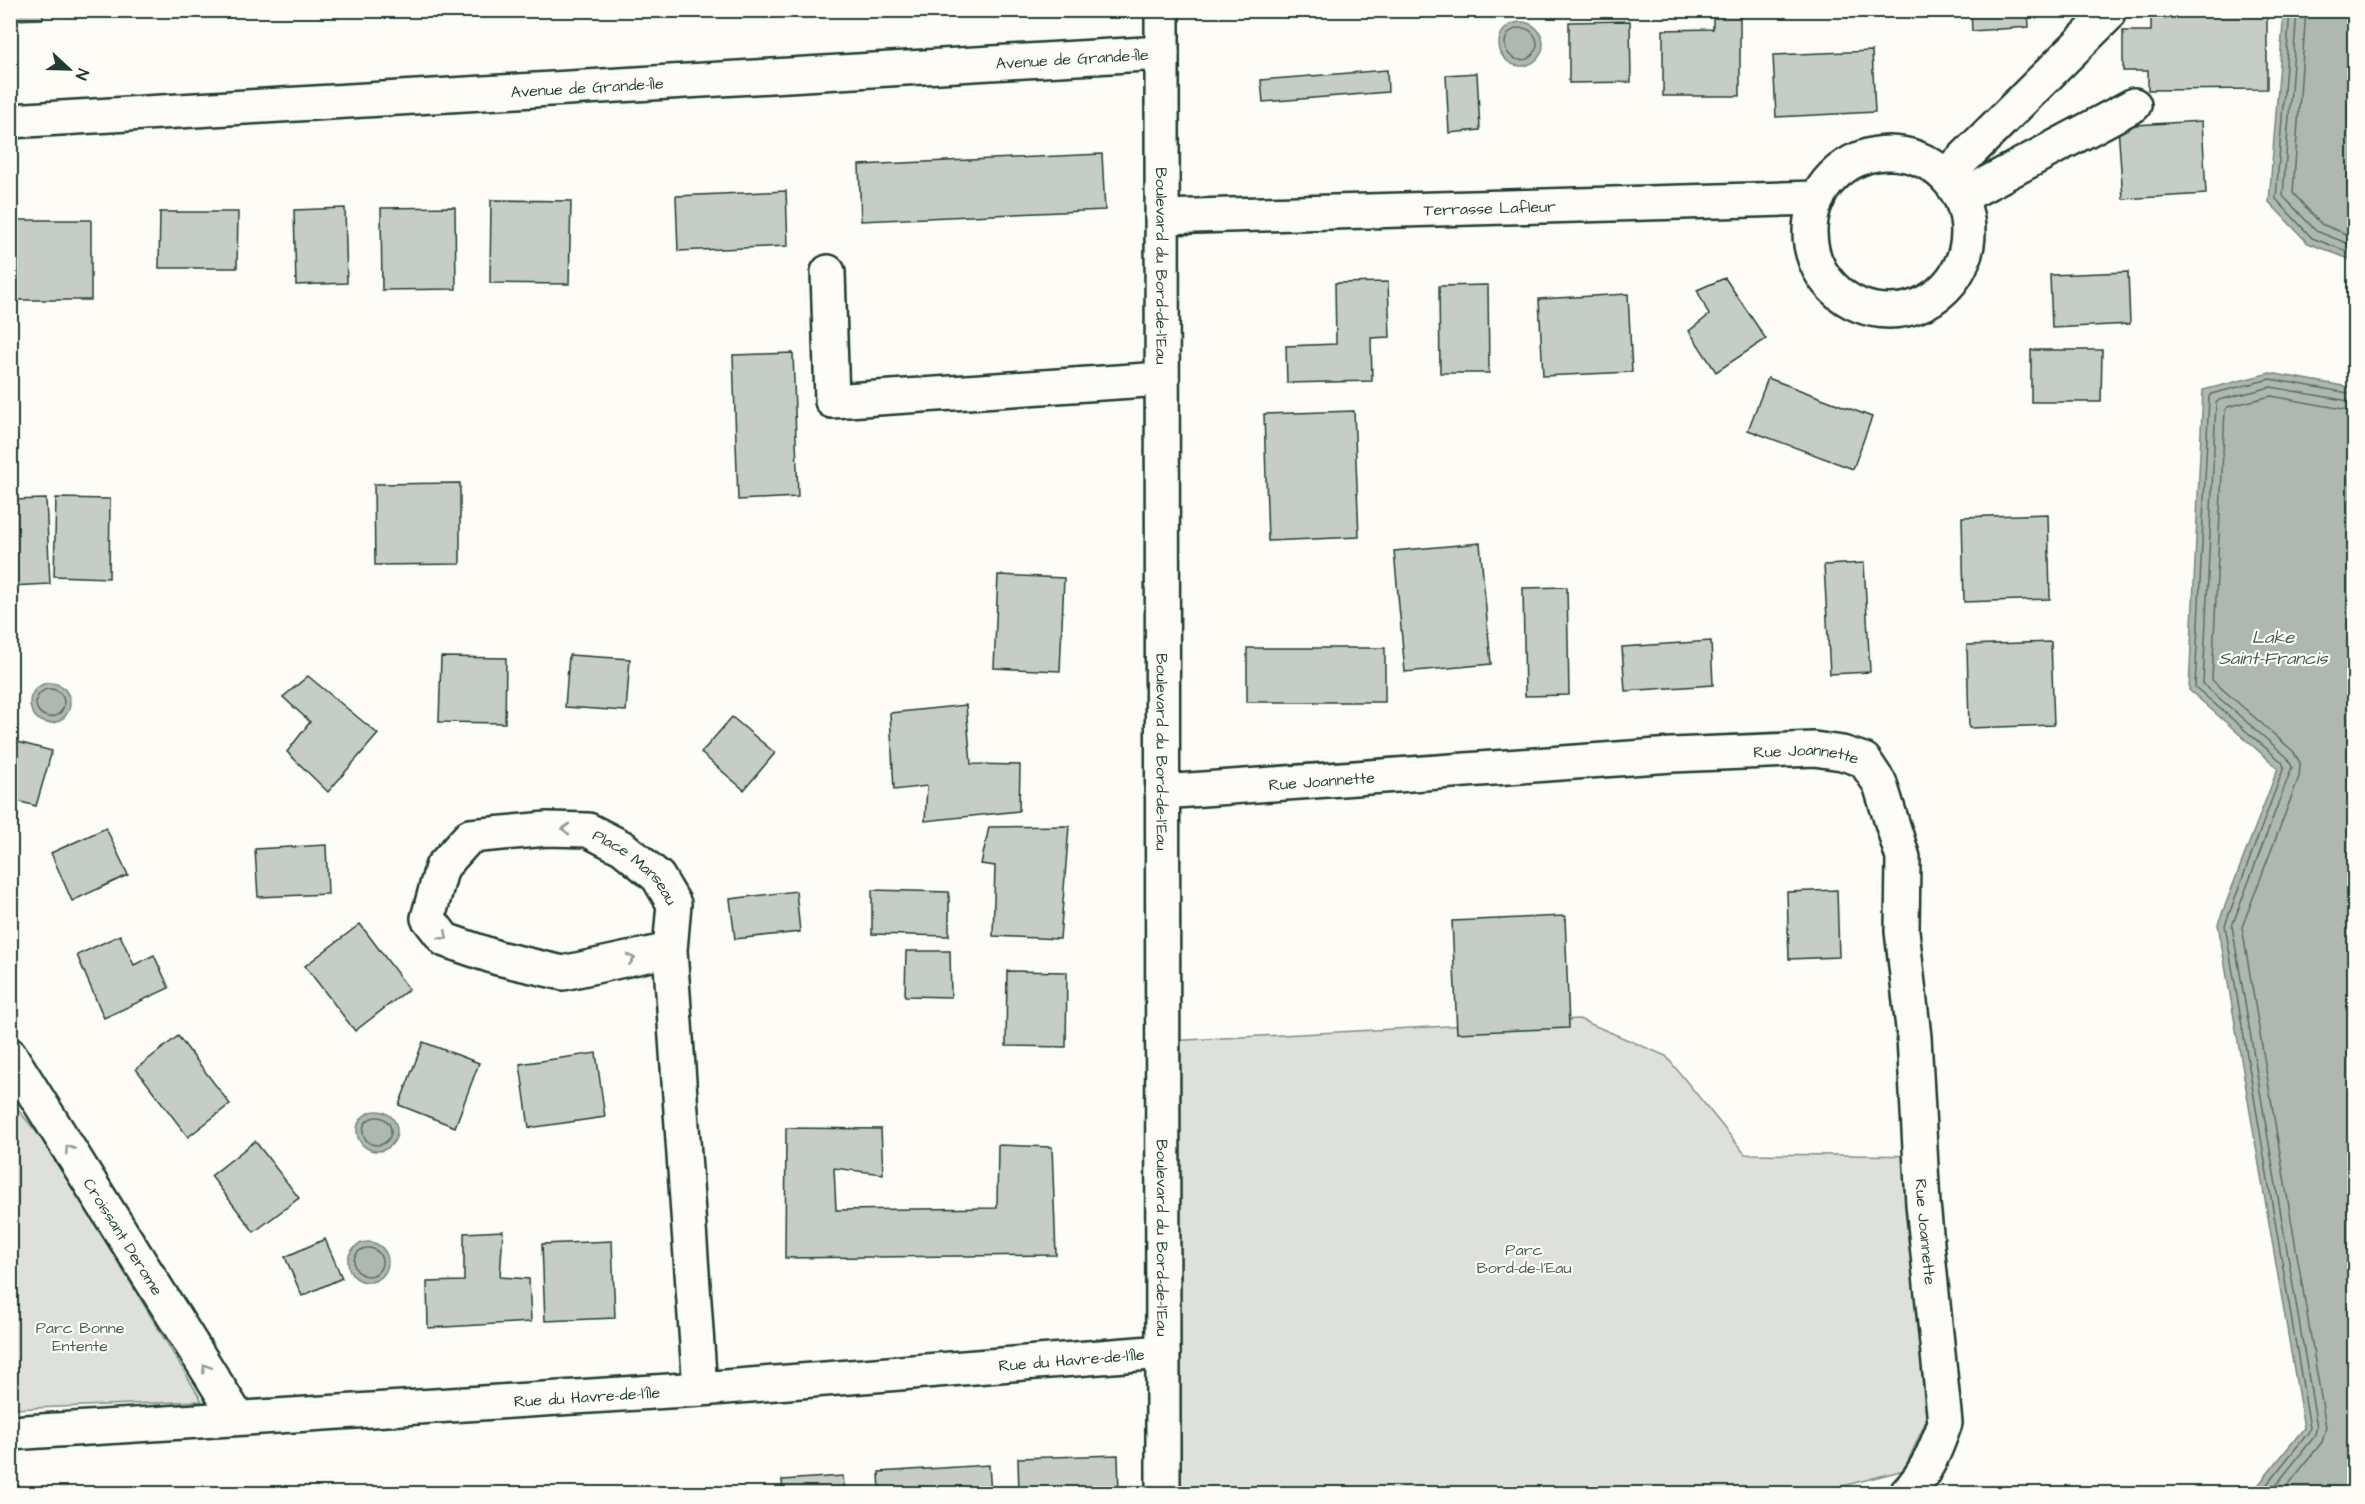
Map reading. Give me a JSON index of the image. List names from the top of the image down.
{
  "streets": {
    "street": [
      "Avenue de Grande-Île",
      "Terrasse Lafleur",
      "Boulevard du Bord-de-l'Eau",
      "Rue Joannette",
      "Place Manseau",
      "Croissant Derome",
      "Rue du Havre-de-l'Île"
    ]
  },
  "crossings": [
    ["Avenue de Grande-Île", "Boulevard du Bord-de-l'Eau"],
    ["Terrasse Lafleur", "Boulevard du Bord-de-l'Eau"],
    ["Boulevard du Bord-de-l'Eau", "Rue Joannette"],
    ["Boulevard du Bord-de-l'Eau", "Rue du Havre-de-l'Île"],
    ["Place Manseau", "Rue du Havre-de-l'Île"],
    ["Croissant Derome", "Rue du Havre-de-l'Île"]
  ],
  "one_way": ["Croissant Derome"],
  "water": ["Lake Saint-Francis"],
  "parks": ["Parc Bord-de-l'Eau", "Parc Bonne Entente"],
  "north": "right"
}
